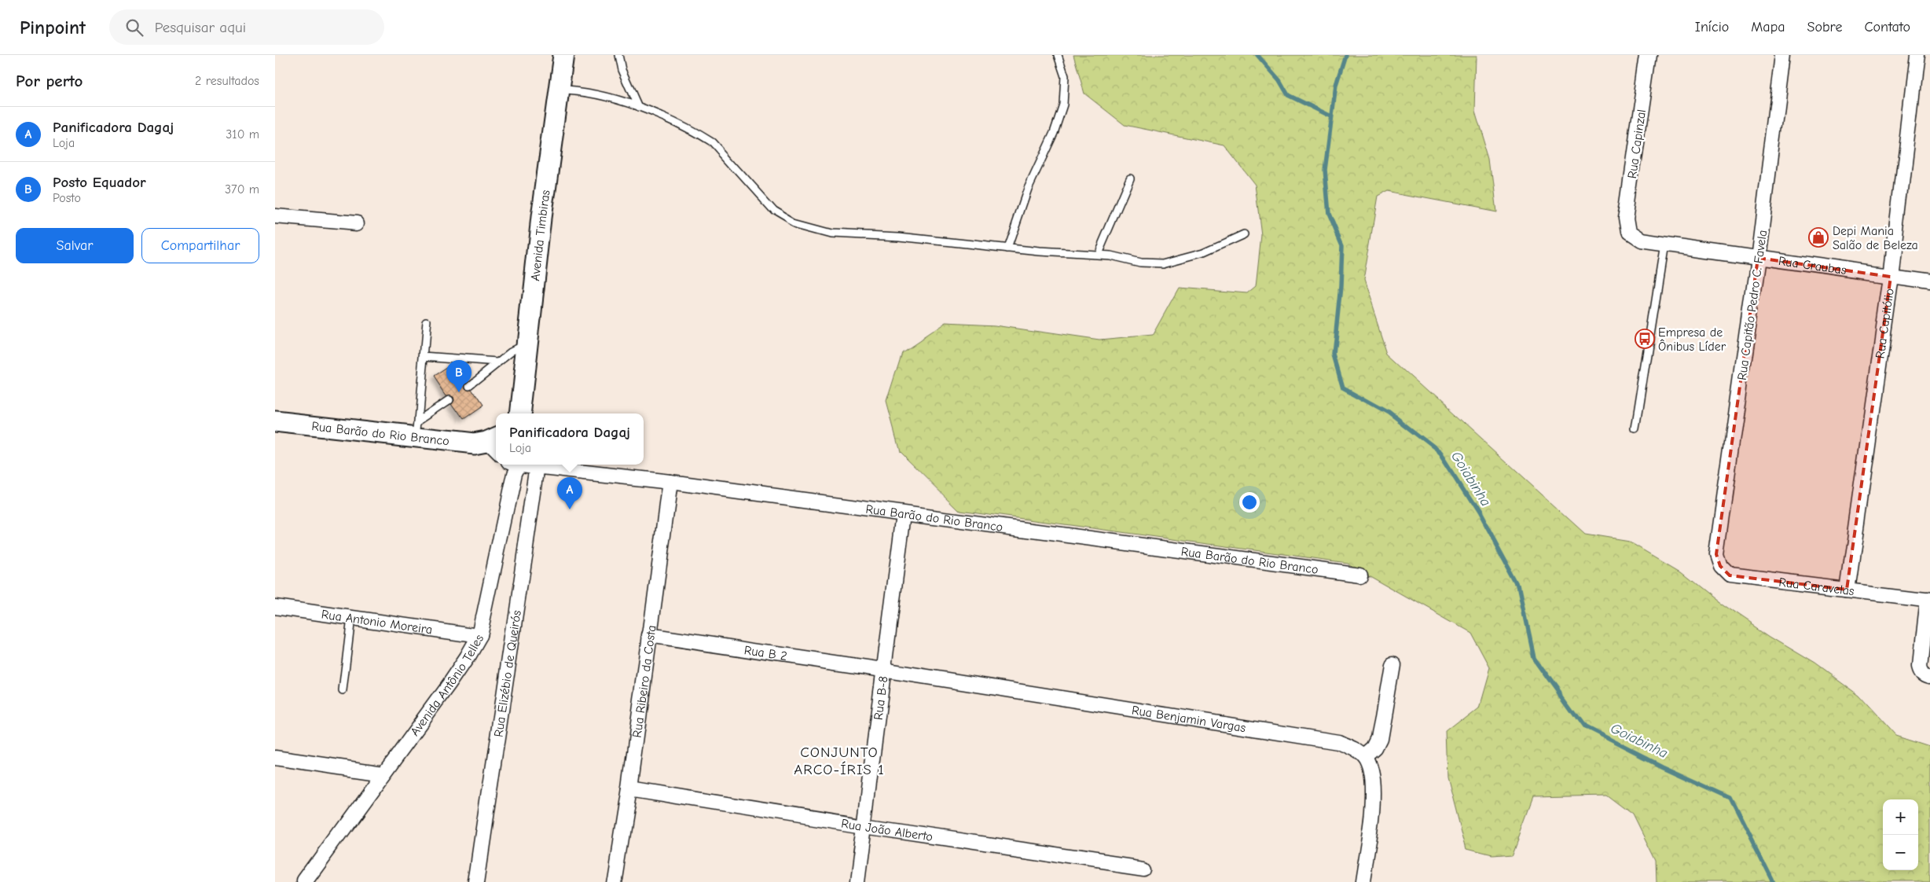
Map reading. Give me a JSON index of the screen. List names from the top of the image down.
{
  "streets": {
    "street": [
      "Rua Capinzal",
      "Avenida Timbiras",
      "Rua Craubas",
      "Rua Capitão Pedro C. Favela",
      "Rua Capitólio",
      "Rua Barão do Rio Branco",
      "Rua Caravelas",
      "Rua Antonio Moreira",
      "Rua B 2",
      "Rua Elizébio de Queirós",
      "Rua Ribeiro da Costa",
      "Avenida Antônio Telles",
      "Rua B-8",
      "Rua Benjamin Vargas",
      "Rua João Alberto"
    ]
  },
  "crossings": [
    ["Rua Capinzal", "Rua Craubas"],
    ["Rua Craubas", "Rua Capitão Pedro C. Favela"],
    ["Rua Craubas", "Rua Capitólio"],
    ["Rua Capitão Pedro C. Favela", "Rua Caravelas"],
    ["Rua Capitólio", "Rua Caravelas"],
    ["Rua Barão do Rio Branco", "Rua Ribeiro da Costa"],
    ["Rua Barão do Rio Branco", "Rua B-8"],
    ["Rua Antonio Moreira", "Avenida Antônio Telles"],
    ["Rua B 2", "Rua Ribeiro da Costa"],
    ["Rua B 2", "Rua B-8"],
    ["Rua B 2", "Rua Benjamin Vargas"],
    ["Rua Ribeiro da Costa", "Rua João Alberto"],
    ["Rua B-8", "Rua Benjamin Vargas"],
    ["Rua B-8", "Rua João Alberto"]
  ],
  "districts": ["CONJUNTO ARCO-ÍRIS 1"],
  "water": ["Goiabinha"],
  "places": {
    "shop": ["Depi Mania Salão de Beleza"],
    "bus stop": ["Empresa de Ônibus Líder"]
  },
  "page": {
    "header": "Pinpoint",
    "search": "Pesquisar aqui",
    "nav": [
      "Início",
      "Mapa",
      "Sobre",
      "Contato"
    ],
    "heading": ["Por perto", "2 resultados"],
    "list": [
      {
        "mark": "A",
        "name": "Panificadora Dagaj",
        "note": "Loja",
        "value": "310 m"
      },
      {
        "mark": "B",
        "name": "Posto Equador",
        "note": "Posto",
        "value": "370 m"
      }
    ],
    "buttons": ["Salvar", "Compartilhar"],
    "pins": ["B", "A"],
    "popup": ["Panificadora Dagaj", "Loja"],
    "map_buttons": ["+", "−"]
  }
}
